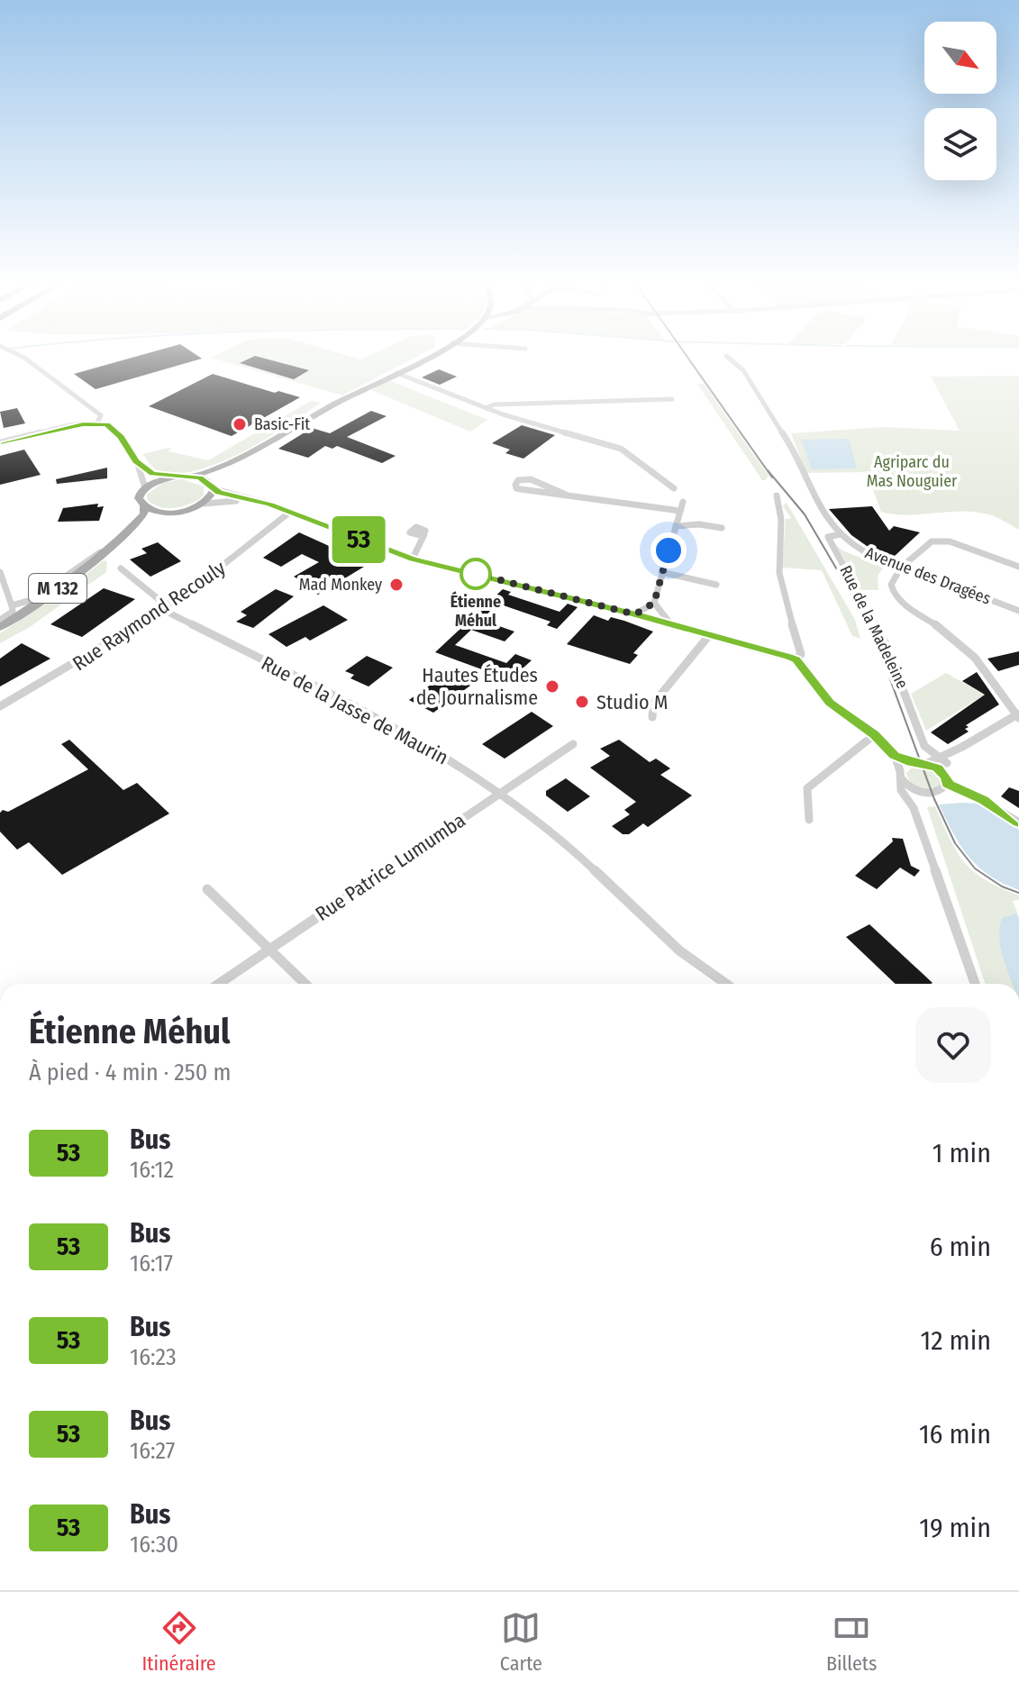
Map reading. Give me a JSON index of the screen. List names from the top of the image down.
{
  "streets": {
    "main road": ["M 132"],
    "street": [
      "Avenue des Dragées",
      "Rue Raymond Recouly",
      "Rue de la Madeleine",
      "Rue de la Jasse de Maurin",
      "Rue Patrice Lumumba"
    ]
  },
  "crossings": [
    ["Avenue des Dragées", "Rue de la Madeleine"],
    ["Rue Raymond Recouly", "Rue de la Jasse de Maurin"],
    ["Rue de la Jasse de Maurin", "Rue Patrice Lumumba"]
  ],
  "parks": ["Agriparc du Mas Nouguier"],
  "places": [
    "Basic-Fit",
    "Étienne Méhul",
    "Mad Monkey",
    "Hautes Études de Journalisme",
    "Studio M"
  ],
  "lines": ["bus line 53"],
  "north": "bottom right",
  "page": {
    "on_map": "53",
    "heading": ["Étienne Méhul", "À pied · 4 min · 250 m"],
    "list": [
      {
        "mark": "53",
        "name": "Bus",
        "note": "16:12",
        "value": "1 min"
      },
      {
        "mark": "53",
        "name": "Bus",
        "note": "16:17",
        "value": "6 min"
      },
      {
        "mark": "53",
        "name": "Bus",
        "note": "16:23",
        "value": "12 min"
      },
      {
        "mark": "53",
        "name": "Bus",
        "note": "16:27",
        "value": "16 min"
      },
      {
        "mark": "53",
        "name": "Bus",
        "note": "16:30",
        "value": "19 min"
      }
    ],
    "tabs": ["Itinéraire", "Carte", "Billets"]
  }
}
